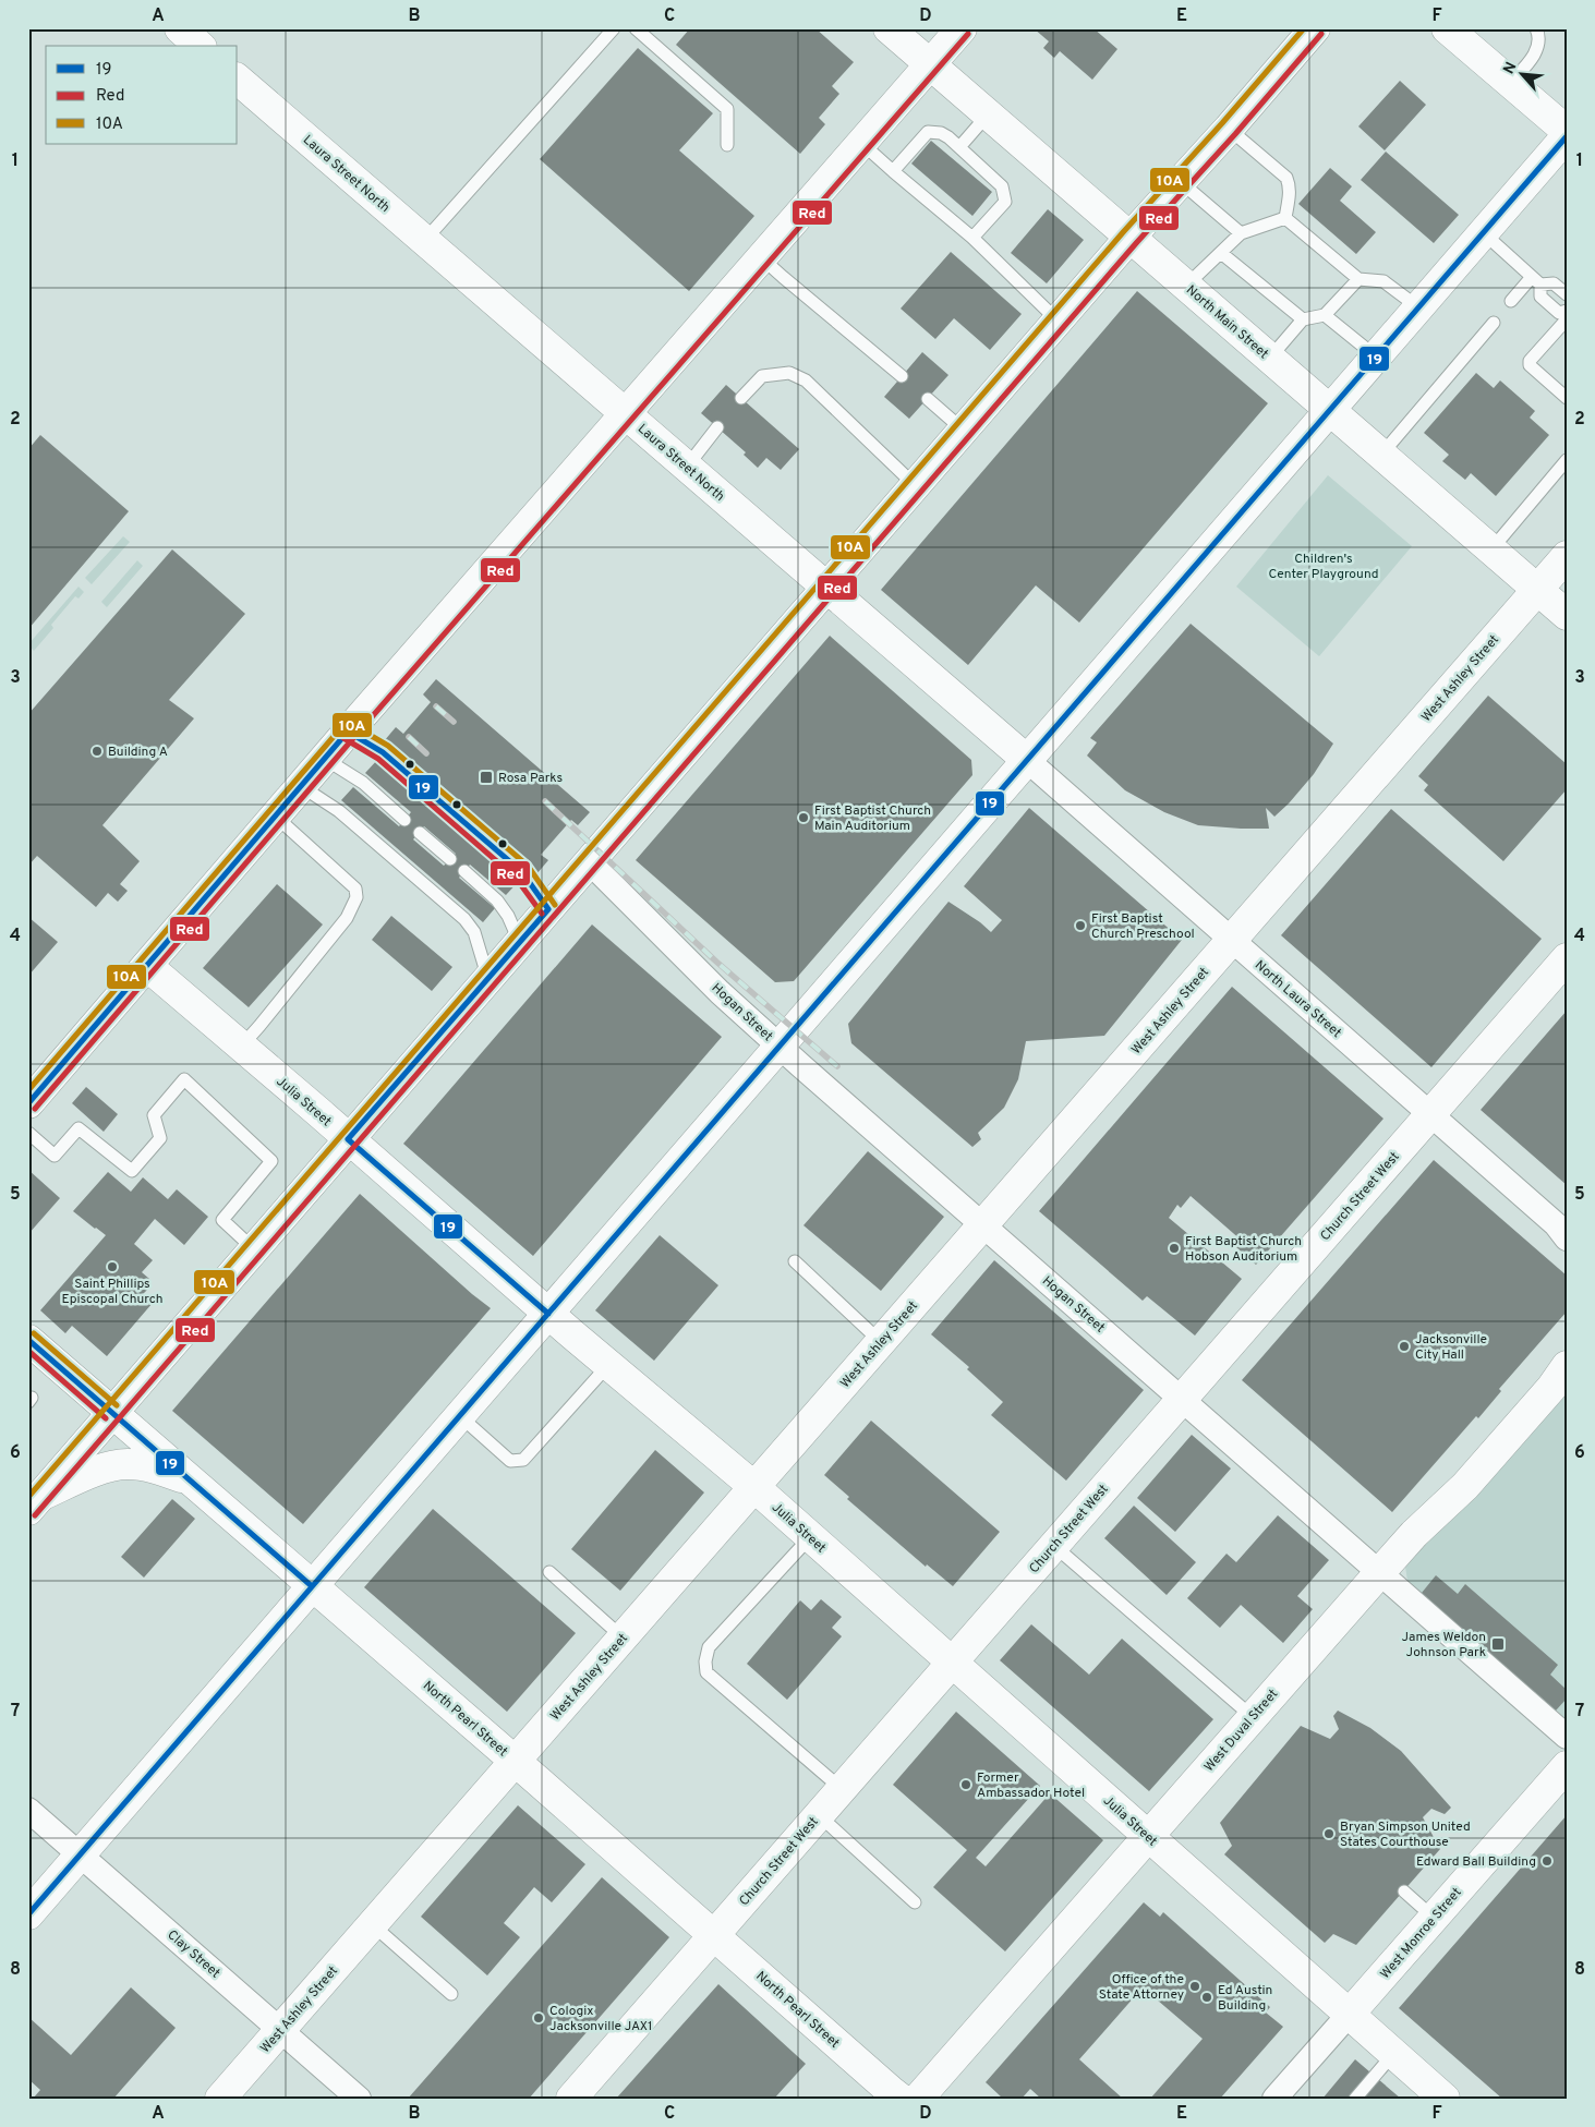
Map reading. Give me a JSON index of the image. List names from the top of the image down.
{
  "streets": {
    "street": [
      "Laura Street North",
      "North Main Street",
      "West Ashley Street",
      "North Laura Street",
      "Hogan Street",
      "Julia Street",
      "Church Street West",
      "North Pearl Street",
      "West Duval Street",
      "West Monroe Street",
      "Clay Street"
    ]
  },
  "crossings": [
    ["Laura Street North", "North Laura Street"],
    ["North Main Street", "West Ashley Street"],
    ["West Ashley Street", "North Laura Street"],
    ["West Ashley Street", "Hogan Street"],
    ["West Ashley Street", "Julia Street"],
    ["West Ashley Street", "North Pearl Street"],
    ["West Ashley Street", "Clay Street"],
    ["North Laura Street", "Church Street West"],
    ["Hogan Street", "Church Street West"],
    ["Hogan Street", "West Duval Street"],
    ["Julia Street", "Church Street West"],
    ["Julia Street", "West Duval Street"],
    ["Julia Street", "West Monroe Street"],
    ["Church Street West", "North Pearl Street"]
  ],
  "parks": ["Children's Center Playground"],
  "places": {
    "other": [
      "Building A",
      "First Baptist Church Main Auditorium",
      "First Baptist Church Preschool",
      "First Baptist Church Hobson Auditorium",
      "Saint Phillips Episcopal Church",
      "Jacksonville City Hall",
      "Former Ambassador Hotel",
      "Bryan Simpson United States Courthouse",
      "Edward Ball Building",
      "Office of the State Attorney",
      "Ed Austin Building",
      "Cologix Jacksonville JAX1"
    ],
    "transit": ["Rosa Parks", "James Weldon Johnson Park"]
  },
  "lines": ["transit line 10A", "transit line Red", "transit line 19"],
  "legend": ["19", "Red", "10A"],
  "north": "top left",
  "grid": {
    "columns": [
      "A",
      "B",
      "C",
      "D",
      "E",
      "F"
    ],
    "rows": [
      "1",
      "2",
      "3",
      "4",
      "5",
      "6",
      "7",
      "8"
    ]
  }
}
